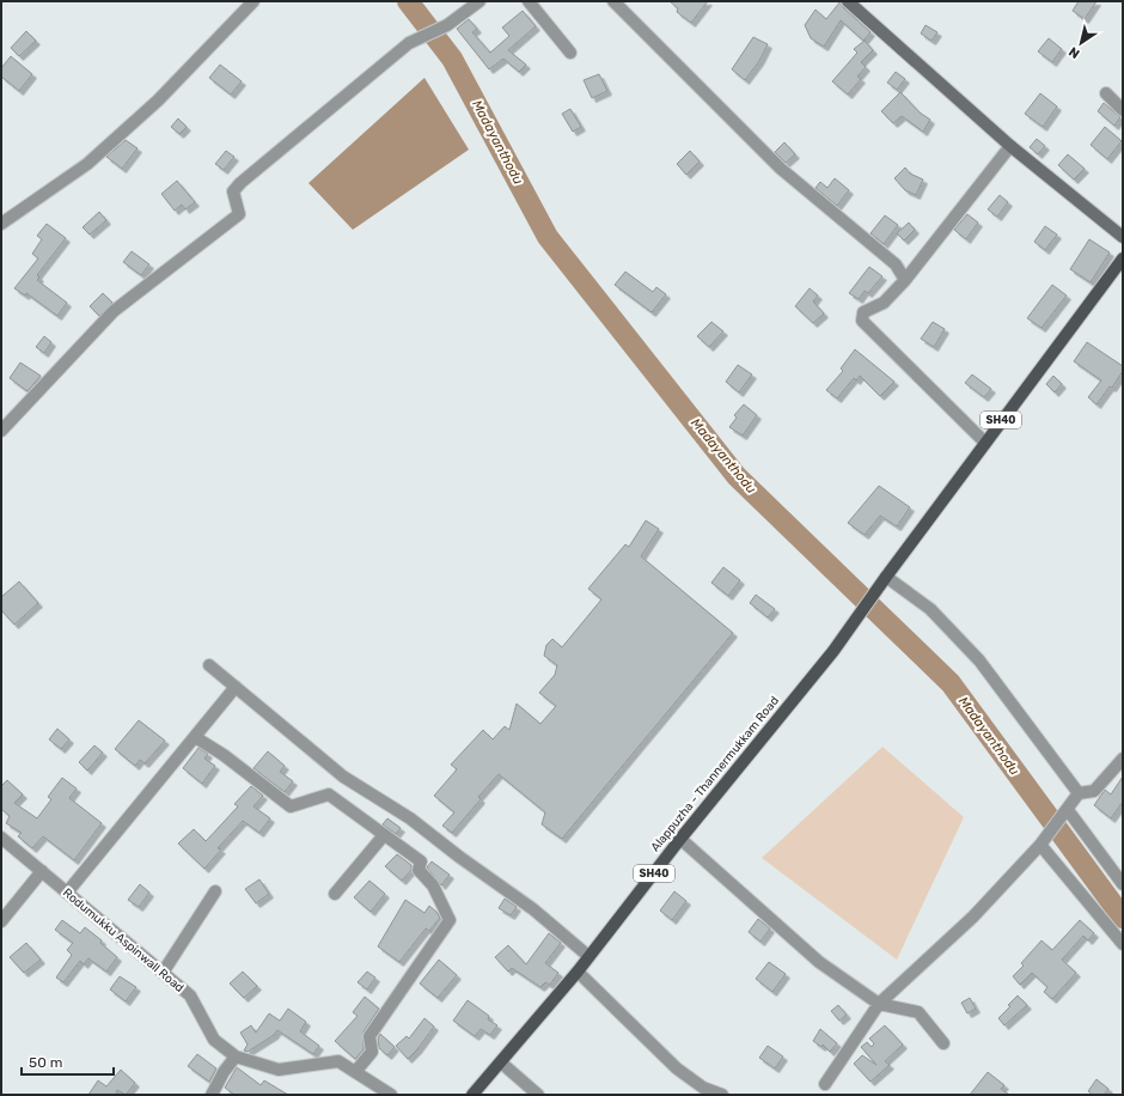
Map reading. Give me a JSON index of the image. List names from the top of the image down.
{
  "streets": {
    "main road": ["SH40", "Alappuzha - Thannermukkam Road"],
    "street": ["Rodumukku Aspinwall Road"]
  },
  "crossings": [
    ["SH40", "Alappuzha - Thannermukkam Road"]
  ],
  "water": ["Madayanthodu"],
  "scale_bar": "50 m",
  "north": "bottom left"
}
